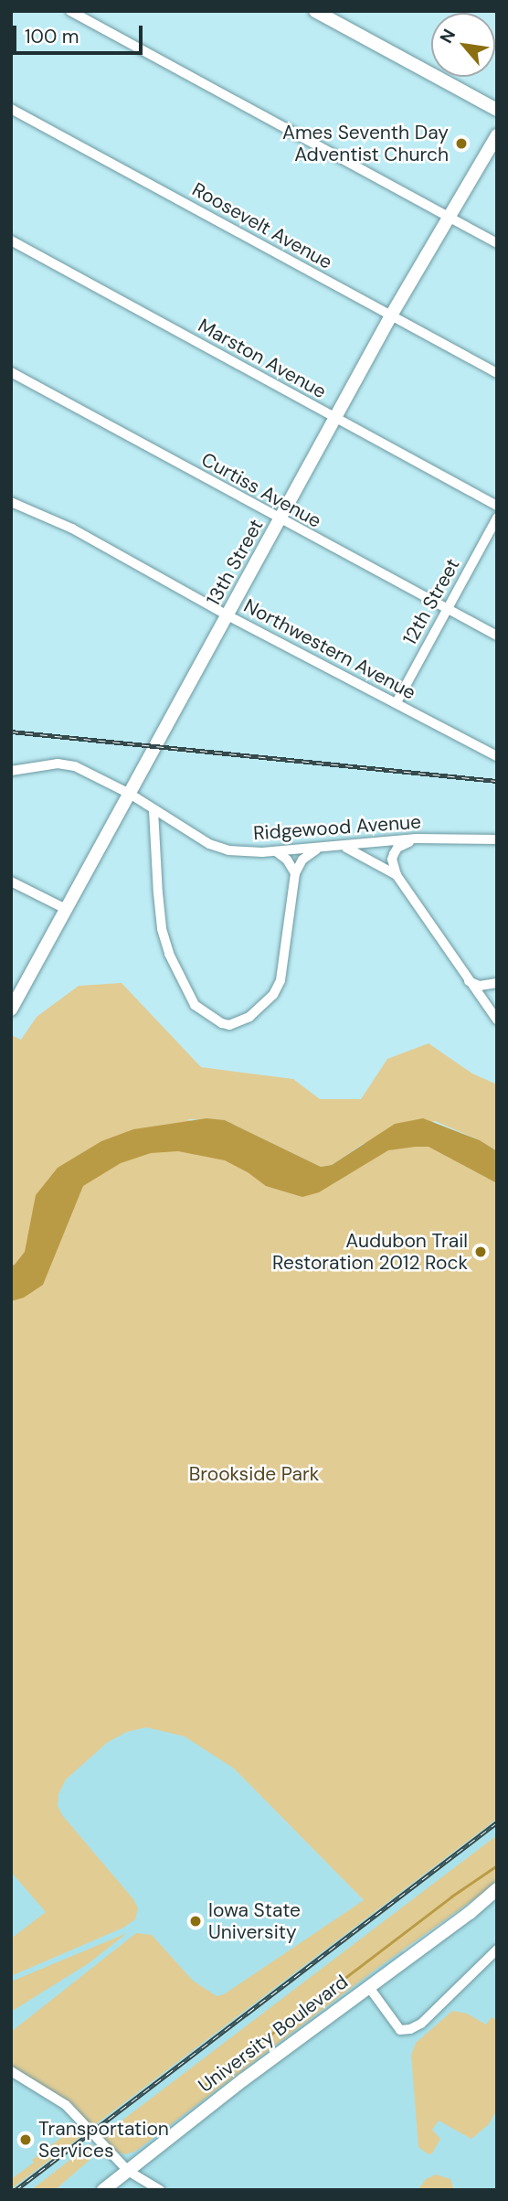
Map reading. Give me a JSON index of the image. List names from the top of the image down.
{
  "streets": {
    "main road": ["13th Street", "University Boulevard"],
    "street": [
      "Roosevelt Avenue",
      "Marston Avenue",
      "Curtiss Avenue",
      "12th Street",
      "Northwestern Avenue",
      "Ridgewood Avenue"
    ]
  },
  "crossings": [
    ["Roosevelt Avenue", "13th Street"],
    ["Marston Avenue", "13th Street"],
    ["Curtiss Avenue", "13th Street"],
    ["Curtiss Avenue", "12th Street"],
    ["13th Street", "Northwestern Avenue"],
    ["13th Street", "Ridgewood Avenue"],
    ["12th Street", "Northwestern Avenue"]
  ],
  "parks": ["Brookside Park"],
  "places": [
    "Ames Seventh Day Adventist Church",
    "Audubon Trail Restoration 2012 Rock",
    "Iowa State University",
    "Transportation Services"
  ],
  "scale_bar": "100 m",
  "north": "top left"
}
